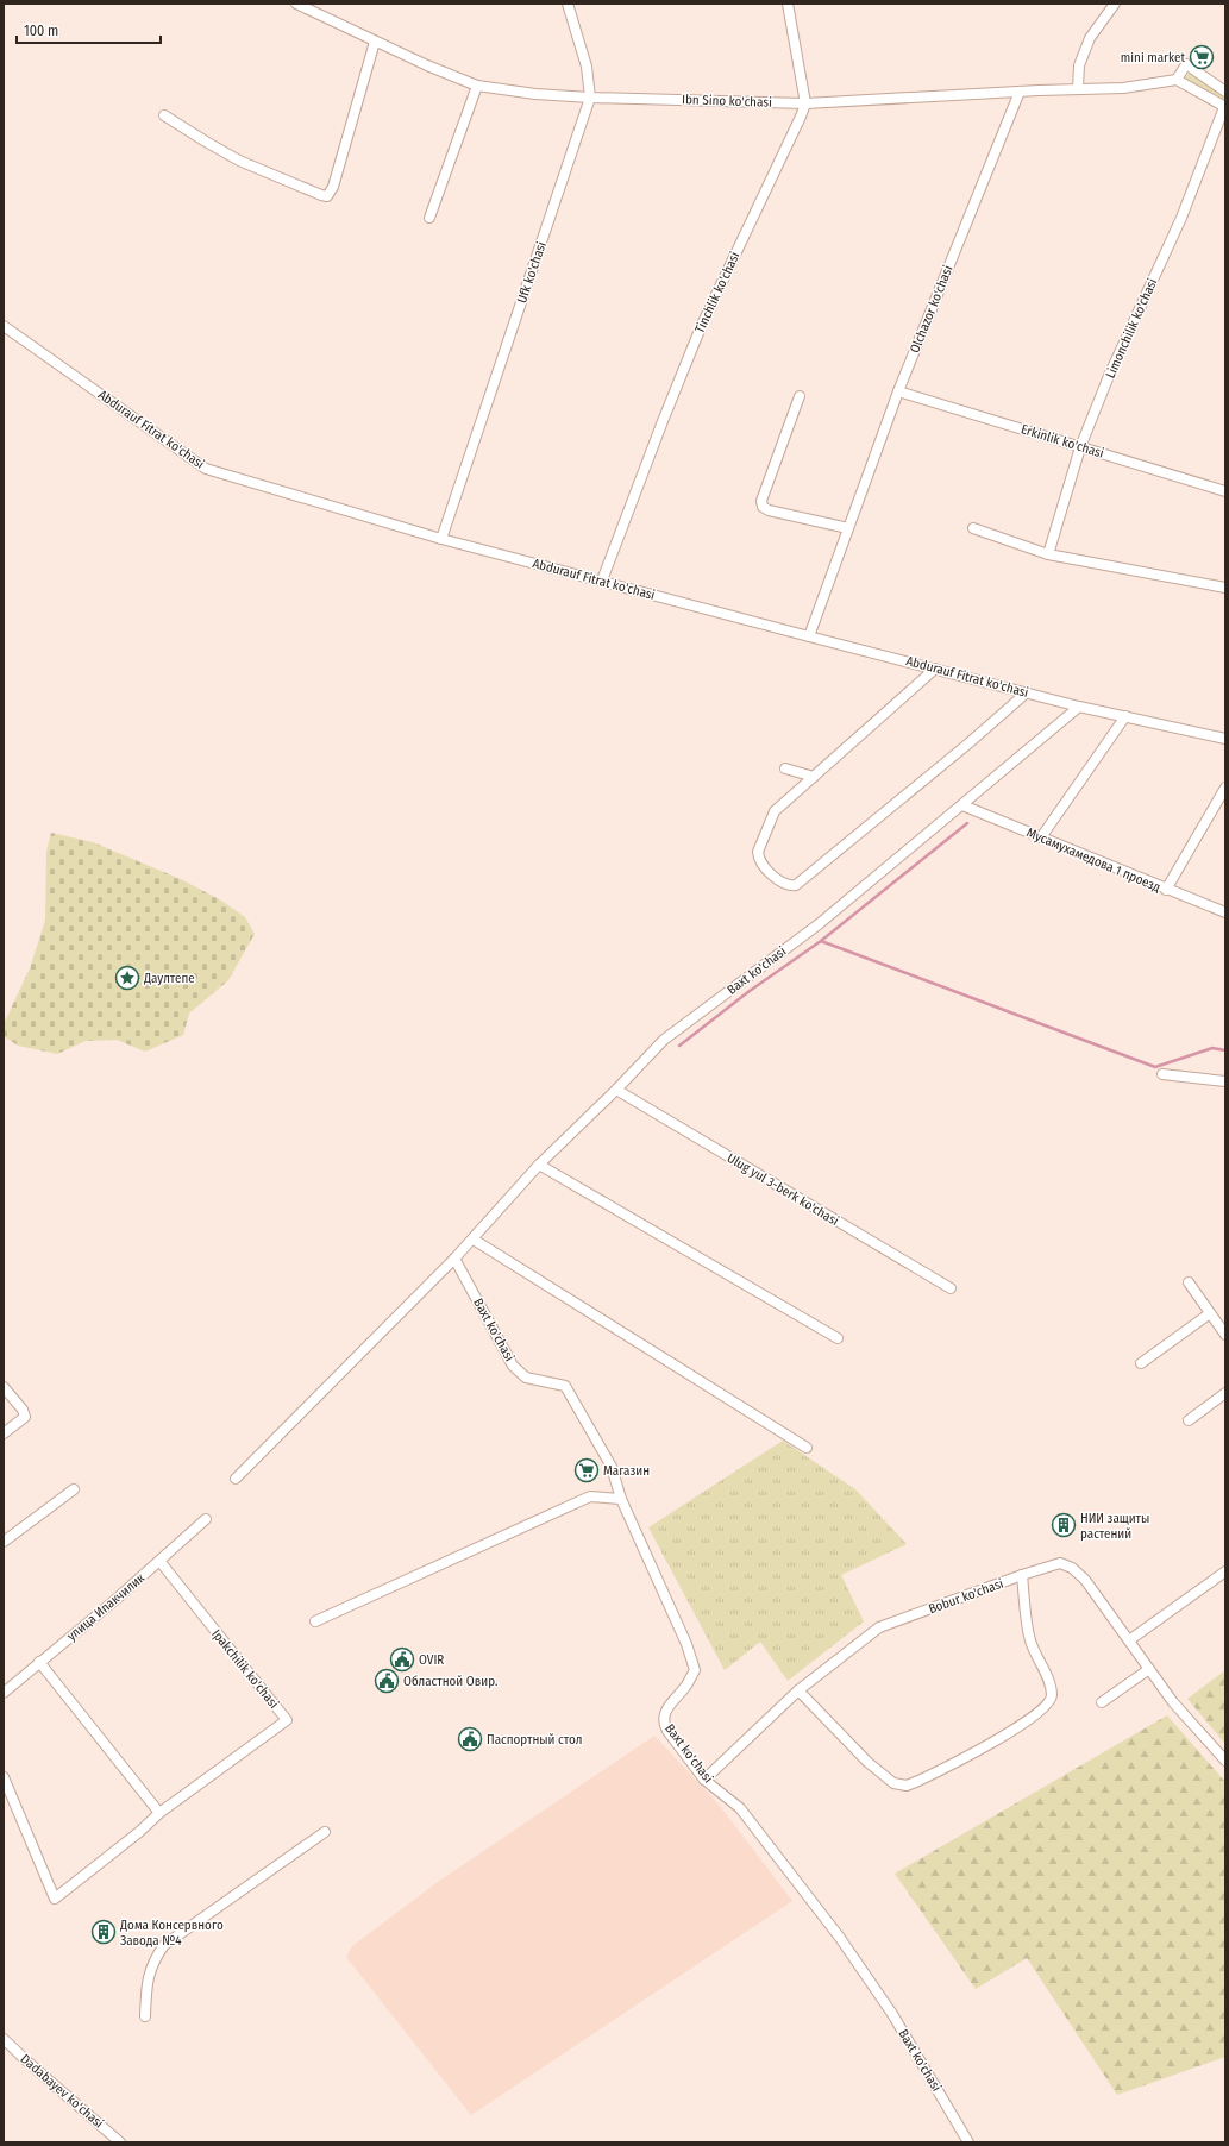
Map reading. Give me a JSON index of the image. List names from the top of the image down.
{
  "streets": {
    "street": [
      "Ibn Sino ko'chasi",
      "Ufk ko'chasi",
      "Tinchlik ko'chasi",
      "Olchazor ko'chasi",
      "Limonchilik ko'chasi",
      "Abdurauf Fitrat ko'chasi",
      "Erkinlik ko'chasi",
      "Мусамухамедова 1 проезд",
      "Baxt ko'chasi",
      "Ulug yul 3-berk ko'chasi",
      "Bobur ko'chasi",
      "улица Ипакчилик",
      "Ipakchilik ko'chasi",
      "Dadabayev ko'chasi"
    ]
  },
  "crossings": [
    ["Ibn Sino ko'chasi", "Ufk ko'chasi"],
    ["Ibn Sino ko'chasi", "Tinchlik ko'chasi"],
    ["Ibn Sino ko'chasi", "Olchazor ko'chasi"],
    ["Ufk ko'chasi", "Abdurauf Fitrat ko'chasi"],
    ["Tinchlik ko'chasi", "Abdurauf Fitrat ko'chasi"],
    ["Olchazor ko'chasi", "Abdurauf Fitrat ko'chasi"],
    ["Olchazor ko'chasi", "Erkinlik ko'chasi"],
    ["Limonchilik ko'chasi", "Erkinlik ko'chasi"],
    ["Abdurauf Fitrat ko'chasi", "Baxt ko'chasi"],
    ["Мусамухамедова 1 проезд", "Baxt ko'chasi"],
    ["Baxt ko'chasi", "Ulug yul 3-berk ko'chasi"],
    ["Baxt ko'chasi", "Bobur ko'chasi"],
    ["улица Ипакчилик", "Ipakchilik ko'chasi"]
  ],
  "places": {
    "supermarket": ["mini market", "Магазин"],
    "place": ["Даултепе"],
    "building": ["НИИ защиты растений", "Дома Консервного Завода №4"],
    "public building": ["OVIR", "Областной Овир.", "Паспортный стол"]
  },
  "scale_bar": "100 m"
}
